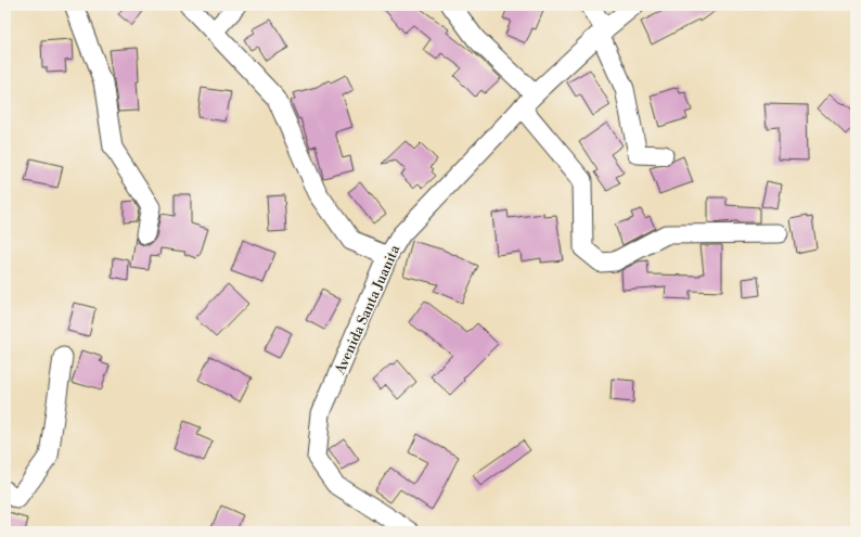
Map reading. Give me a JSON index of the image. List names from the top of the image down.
{
  "streets": {
    "street": ["Avenida Santa Juanita"]
  }
}
